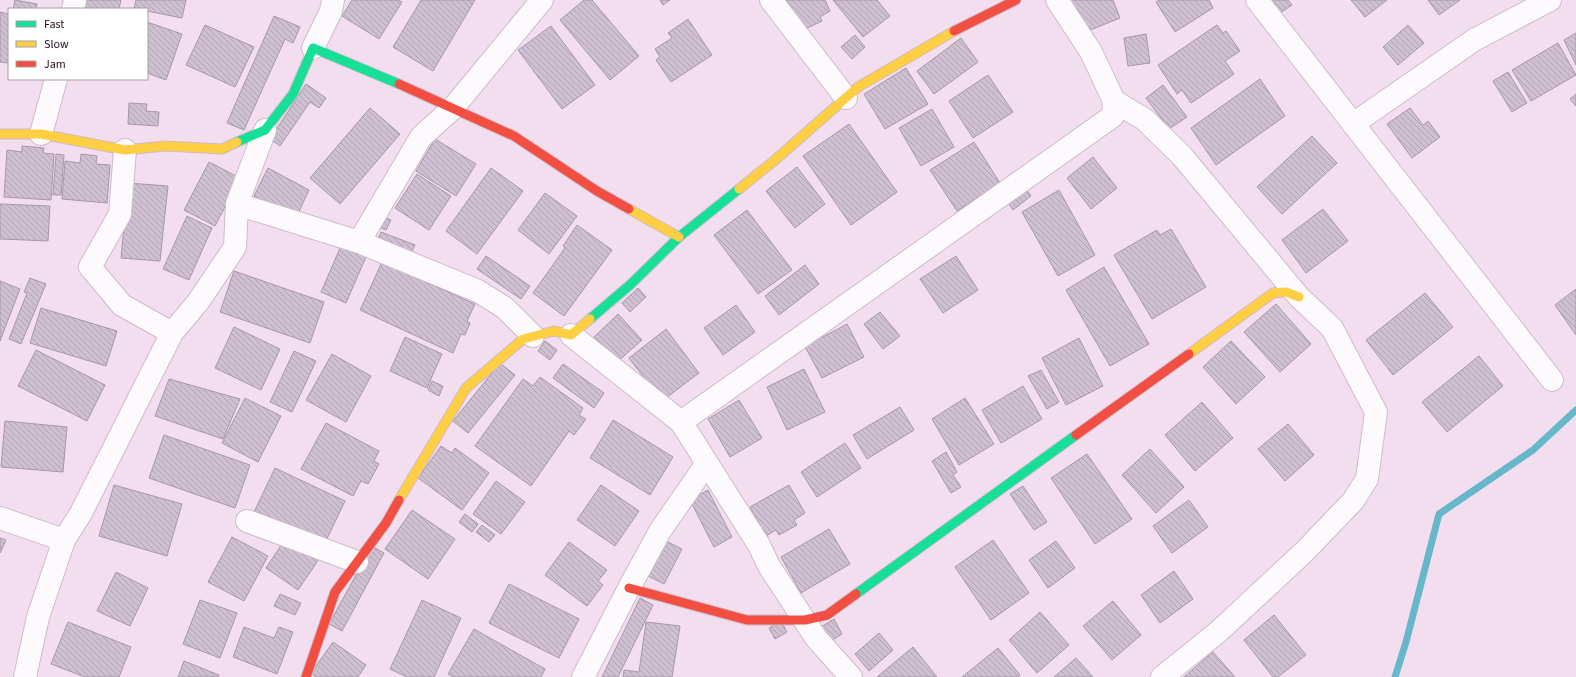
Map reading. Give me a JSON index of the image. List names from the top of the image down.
{
  "legend": ["Fast", "Slow", "Jam"]
}
